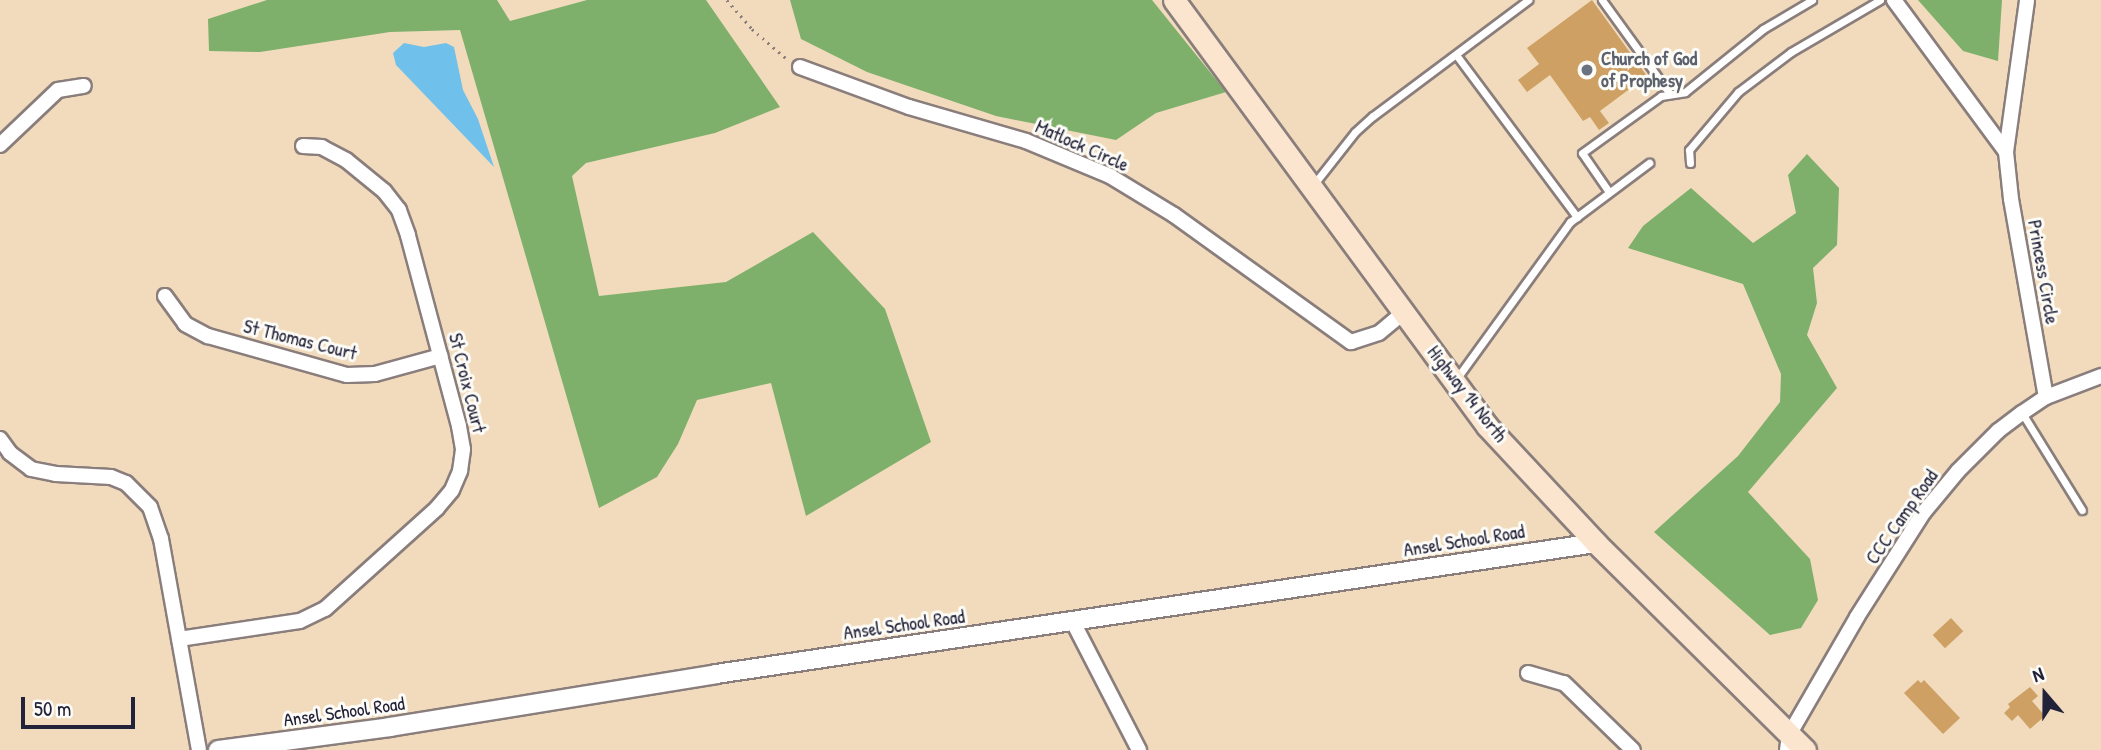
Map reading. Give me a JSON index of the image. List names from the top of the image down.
{
  "streets": {
    "main road": ["Highway 14 North"],
    "street": [
      "Matlock Circle",
      "Princess Circle",
      "St Thomas Court",
      "St Croix Court",
      "CCC Camp Road",
      "Ansel School Road"
    ]
  },
  "crossings": [
    ["Matlock Circle", "Highway 14 North"],
    ["Princess Circle", "CCC Camp Road"],
    ["St Thomas Court", "St Croix Court"],
    ["Highway 14 North", "CCC Camp Road"],
    ["Highway 14 North", "Ansel School Road"]
  ],
  "places": ["Church of God of Prophesy"],
  "scale_bar": "50 m",
  "north": "top"
}
